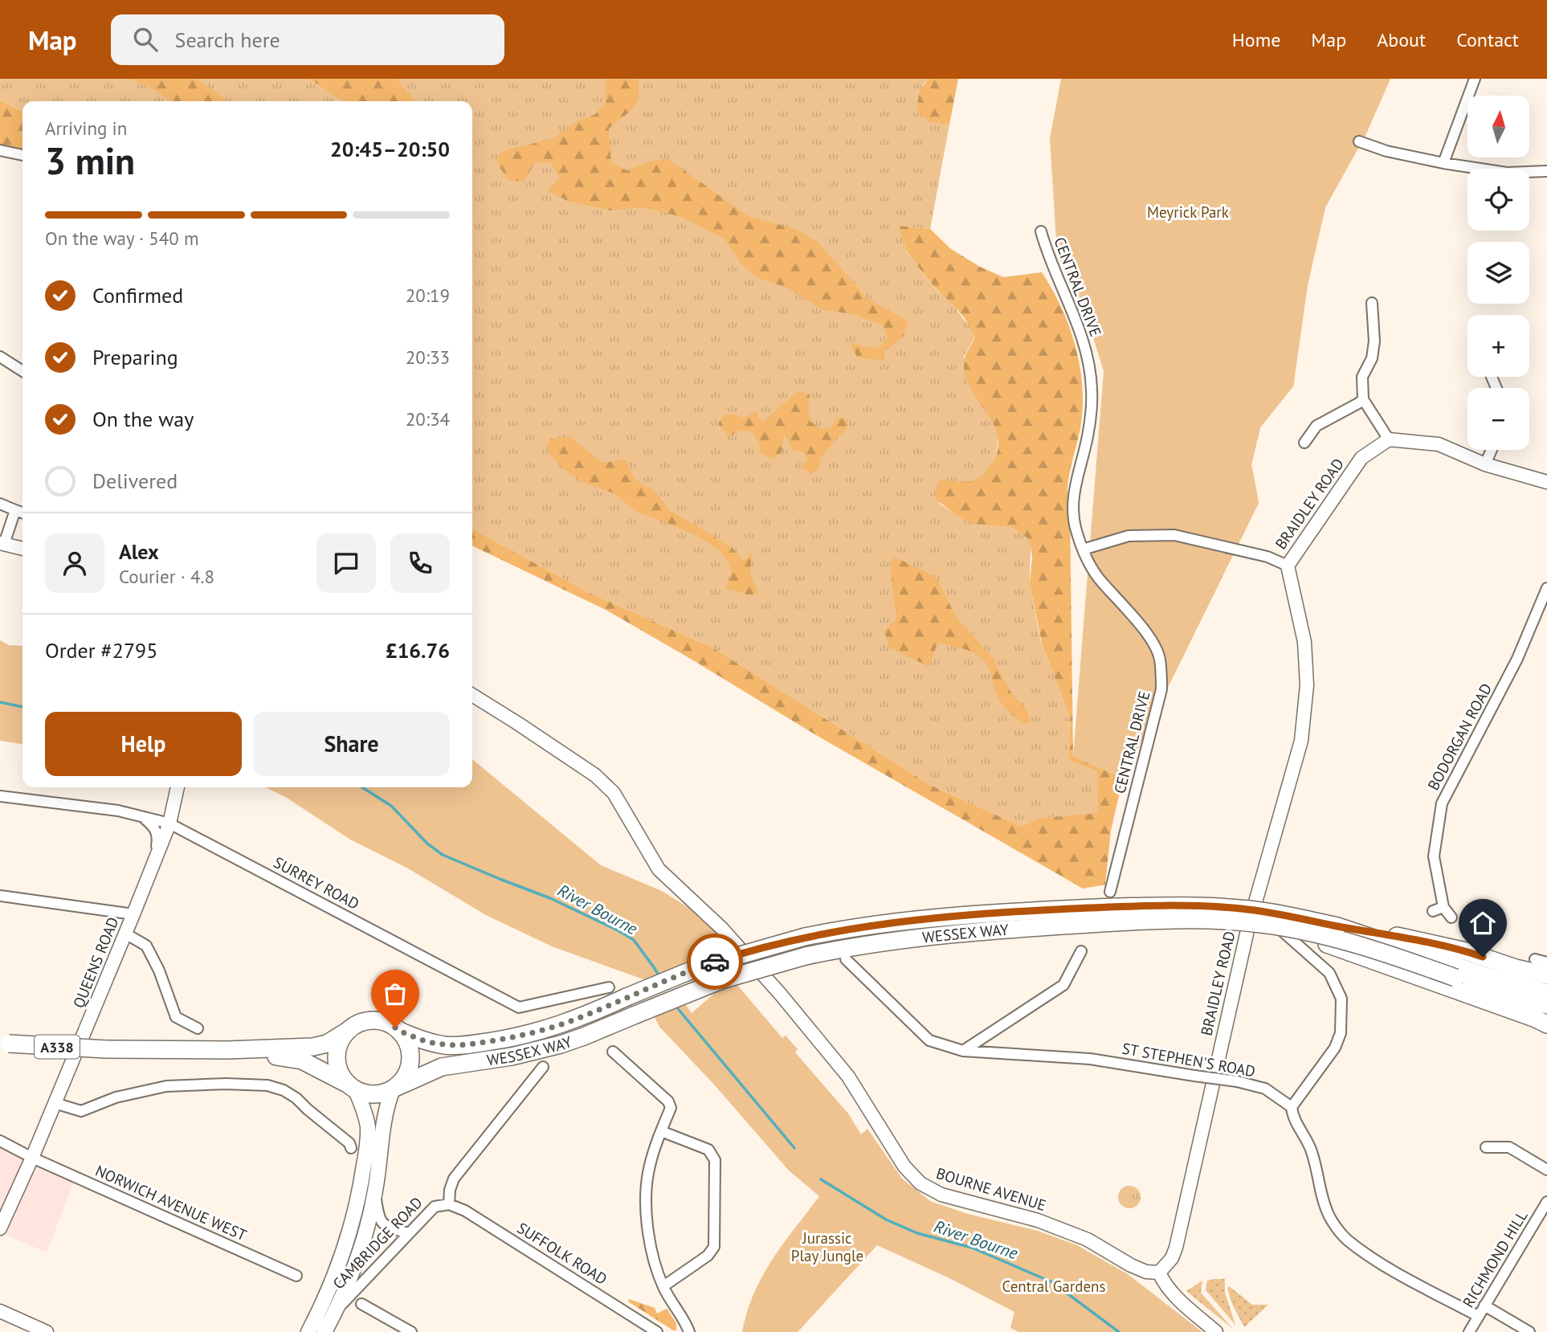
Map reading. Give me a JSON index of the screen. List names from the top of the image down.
{
  "streets": {
    "highway": ["WESSEX WAY", "A338"],
    "main road": ["CAMBRIDGE ROAD"],
    "street": [
      "CENTRAL DRIVE",
      "BRAIDLEY ROAD",
      "BODORGAN ROAD",
      "SURREY ROAD",
      "QUEENS ROAD",
      "ST STEPHEN'S ROAD",
      "BOURNE AVENUE",
      "NORWICH AVENUE WEST",
      "SUFFOLK ROAD",
      "RICHMOND HILL"
    ]
  },
  "crossings": [
    ["CENTRAL DRIVE", "BRAIDLEY ROAD"],
    ["CENTRAL DRIVE", "WESSEX WAY"],
    ["BRAIDLEY ROAD", "BOURNE AVENUE"],
    ["SURREY ROAD", "QUEENS ROAD"],
    ["WESSEX WAY", "CAMBRIDGE ROAD"],
    ["QUEENS ROAD", "NORWICH AVENUE WEST"],
    ["CAMBRIDGE ROAD", "SUFFOLK ROAD"]
  ],
  "water": ["River Bourne"],
  "parks": ["Meyrick Park", "Jurassic Play Jungle", "Central Gardens"],
  "north": "top",
  "page": {
    "header": "Map",
    "search": "Search here",
    "nav": [
      "Home",
      "Map",
      "About",
      "Contact"
    ],
    "map_buttons": ["+", "−"],
    "heading": ["3 min", "Arriving in", "20:45–20:50"],
    "panel": [
      "Alex",
      "Courier · 4.8",
      "Order #2795",
      "£16.76"
    ],
    "bar": "On the way · 540 m",
    "list": [
      ["Confirmed", "20:19"],
      ["Preparing", "20:33"],
      ["On the way", "20:34"],
      "Delivered"
    ],
    "buttons": ["Help", "Share"]
  }
}
